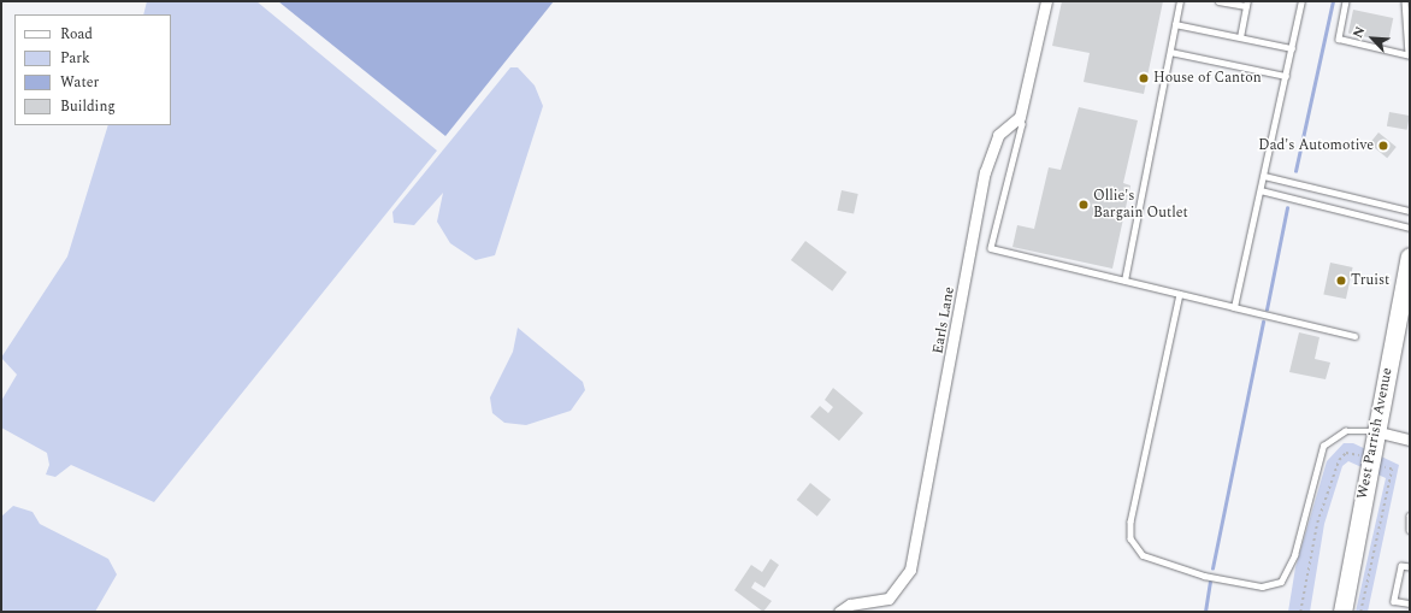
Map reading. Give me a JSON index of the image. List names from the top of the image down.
{
  "streets": {
    "main road": ["West Parrish Avenue"],
    "street": ["Earls Lane"]
  },
  "places": [
    "House of Canton",
    "Dad's Automotive",
    "Ollie's Bargain Outlet",
    "Truist"
  ],
  "legend": [
    "Road",
    "Park",
    "Water",
    "Building"
  ],
  "north": "top left"
}
